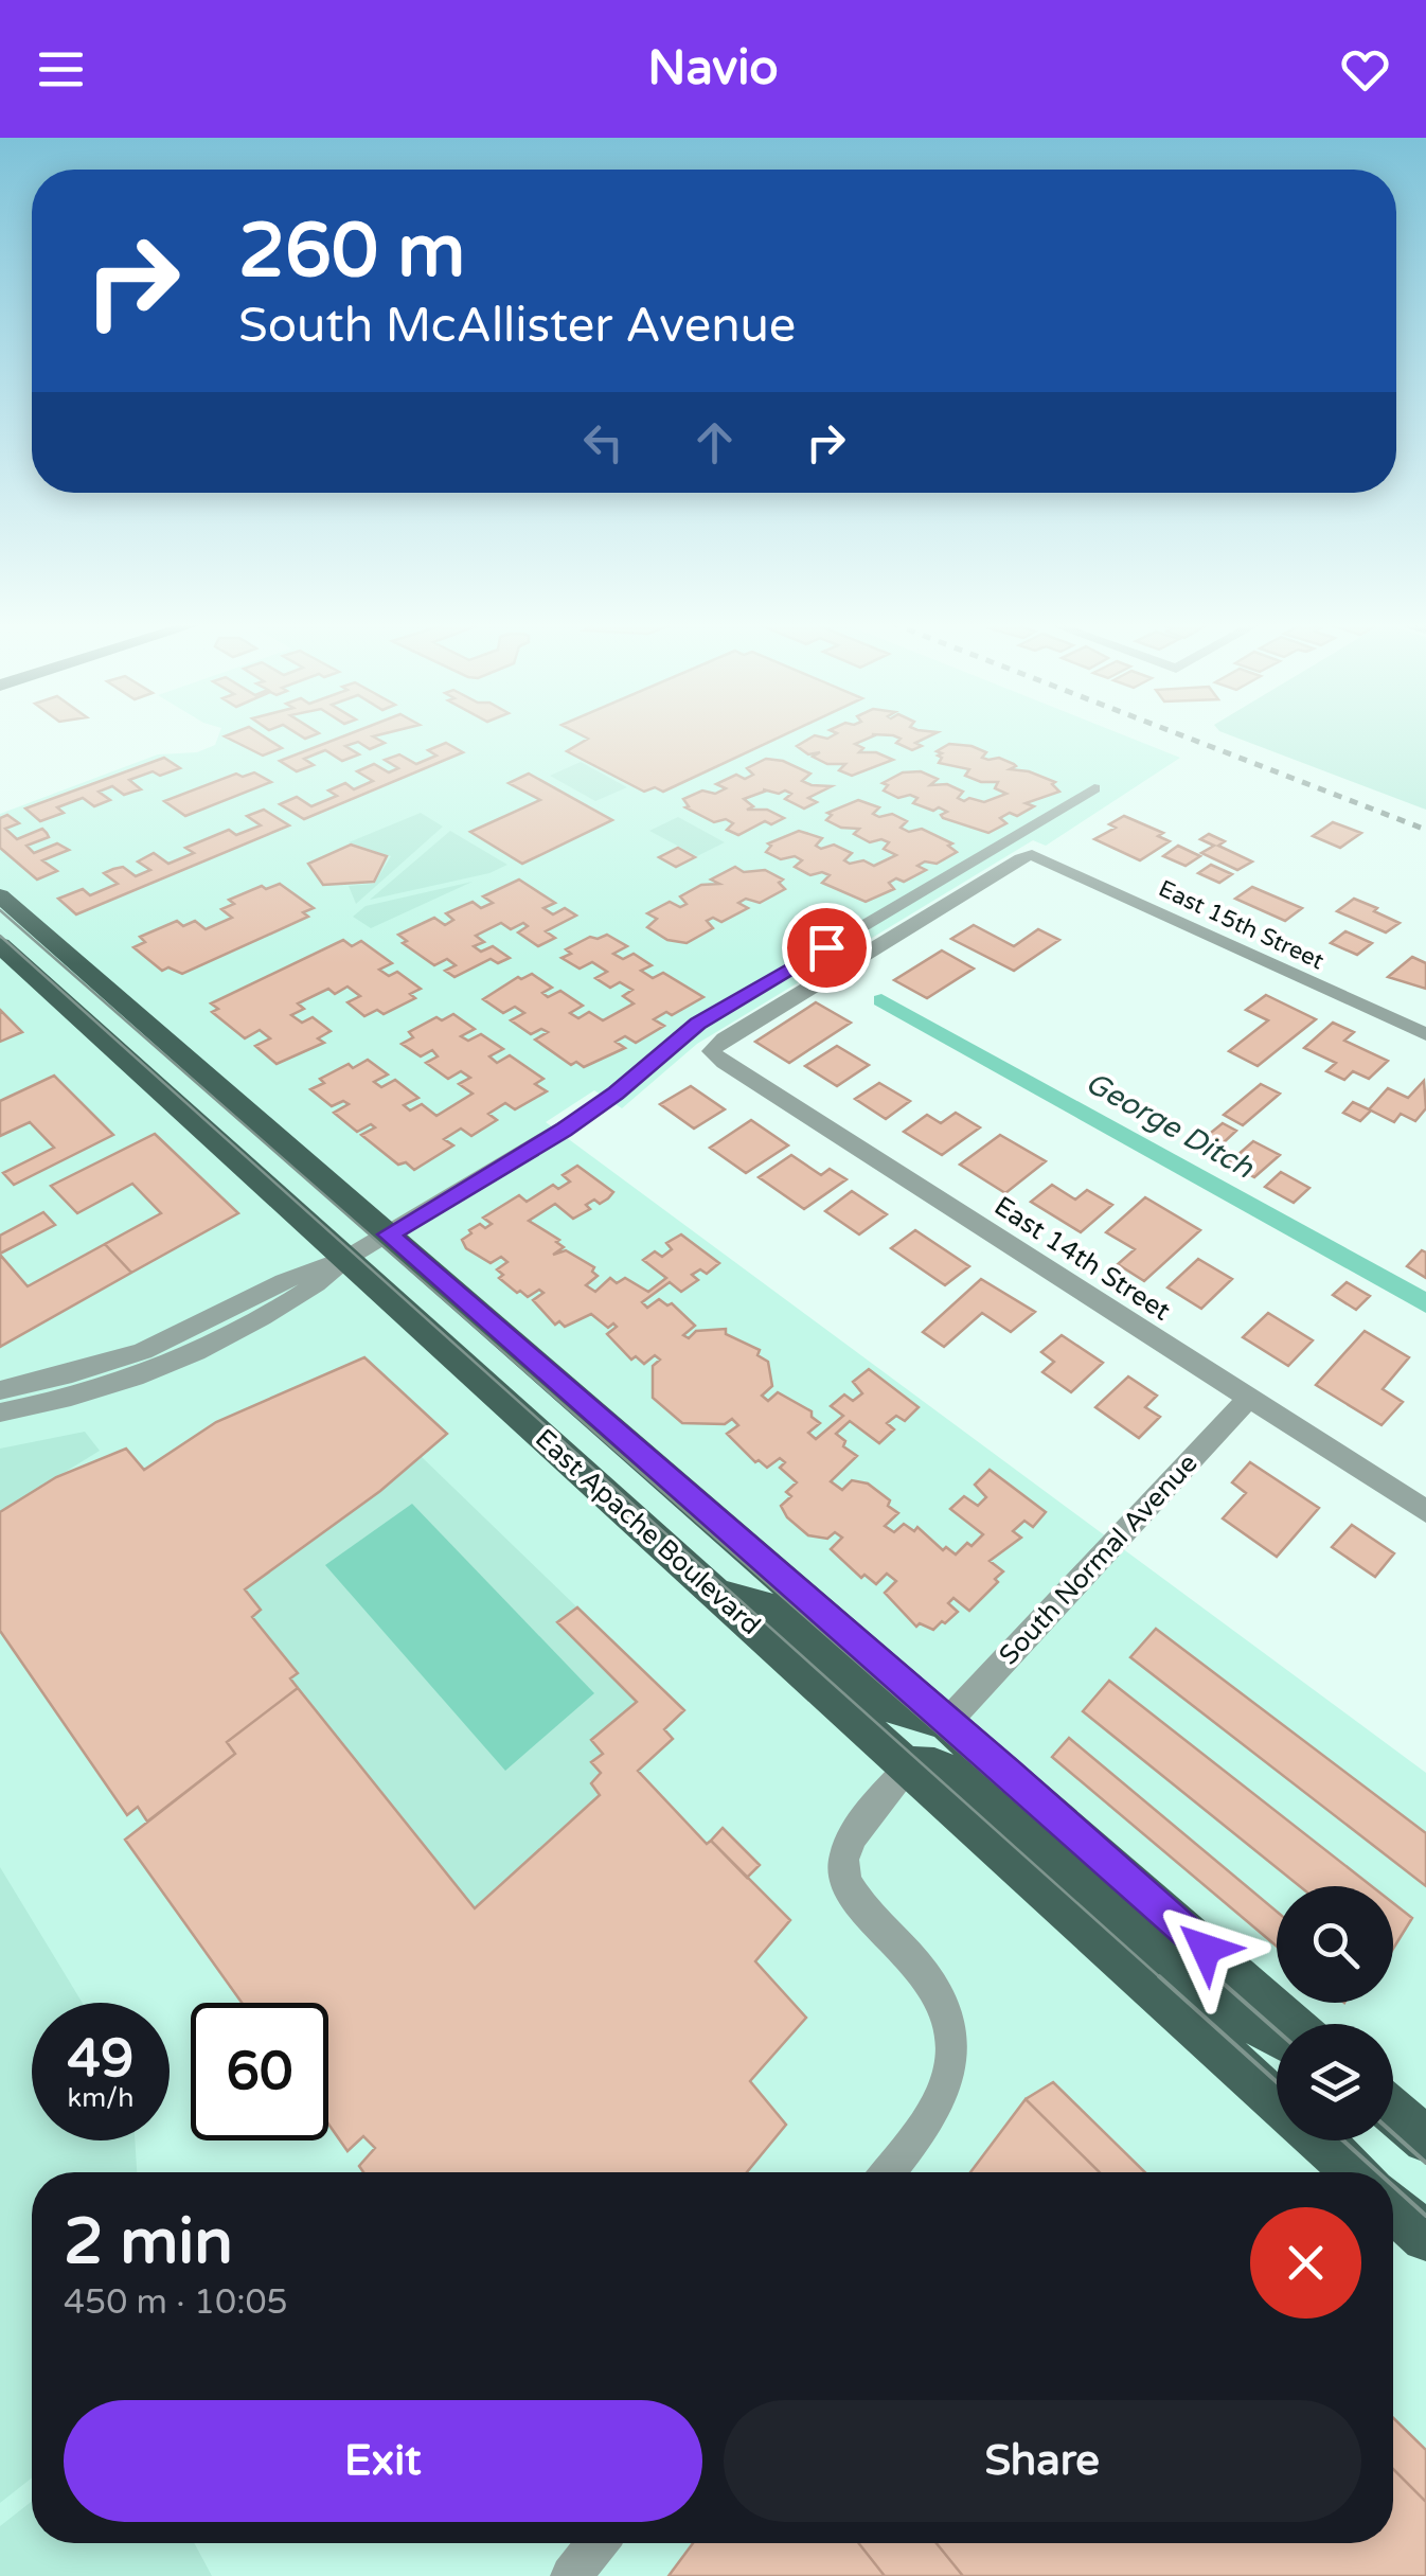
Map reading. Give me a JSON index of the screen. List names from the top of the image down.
{
  "streets": {
    "main road": ["East Apache Boulevard"],
    "street": ["East 15th Street", "East 14th Street", "South Normal Avenue"]
  },
  "crossings": [
    ["East 15th Street", "East 14th Street"],
    ["East 14th Street", "South Normal Avenue"],
    ["East Apache Boulevard", "South Normal Avenue"]
  ],
  "water": ["George Ditch"],
  "page": {
    "header": "Navio",
    "turn": ["260 m", "South McAllister Avenue"],
    "speed": "49 km/h",
    "limit": "60",
    "heading": ["2 min", "450 m · 10:05"],
    "buttons": ["Exit", "Share"]
  }
}
